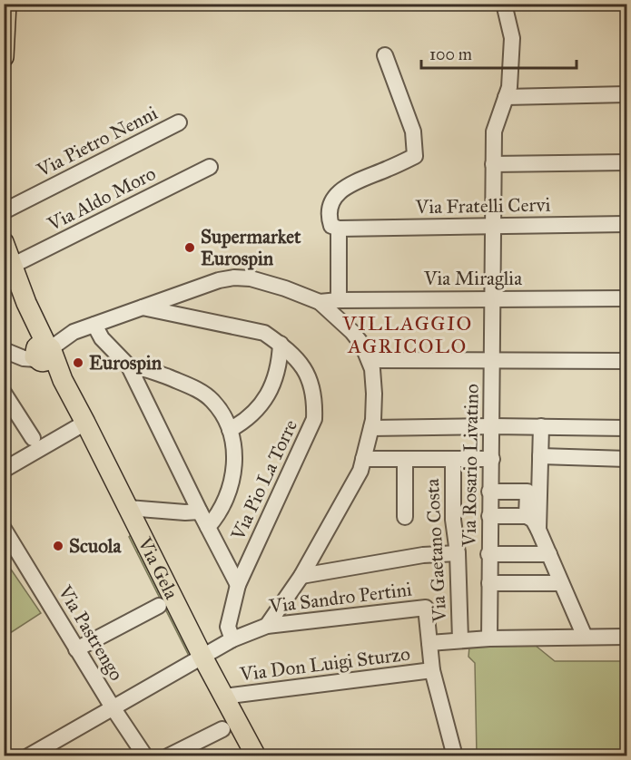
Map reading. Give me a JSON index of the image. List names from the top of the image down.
{
  "streets": {
    "main road": ["Via Gela"],
    "street": [
      "Via Pietro Nenni",
      "Via Aldo Moro",
      "Via Fratelli Cervi",
      "Via Miraglia",
      "Via Rosario Livatino",
      "Via Pio La Torre",
      "Via Gaetano Costa",
      "Via Sandro Pertini",
      "Via Pastrengo",
      "Via Don Luigi Sturzo"
    ]
  },
  "crossings": [
    ["Via Fratelli Cervi", "Via Rosario Livatino"],
    ["Via Miraglia", "Via Rosario Livatino"],
    ["Via Rosario Livatino", "Via Don Luigi Sturzo"],
    ["Via Pio La Torre", "Via Sandro Pertini"],
    ["Via Gaetano Costa", "Via Don Luigi Sturzo"],
    ["Via Gela", "Via Sandro Pertini"],
    ["Via Gela", "Via Don Luigi Sturzo"],
    ["Via Sandro Pertini", "Via Pastrengo"],
    ["Via Sandro Pertini", "Via Don Luigi Sturzo"]
  ],
  "districts": ["VILLAGGIO AGRICOLO"],
  "places": ["Supermarket Eurospin", "Eurospin", "Scuola"],
  "scale_bar": "100 m"
}
